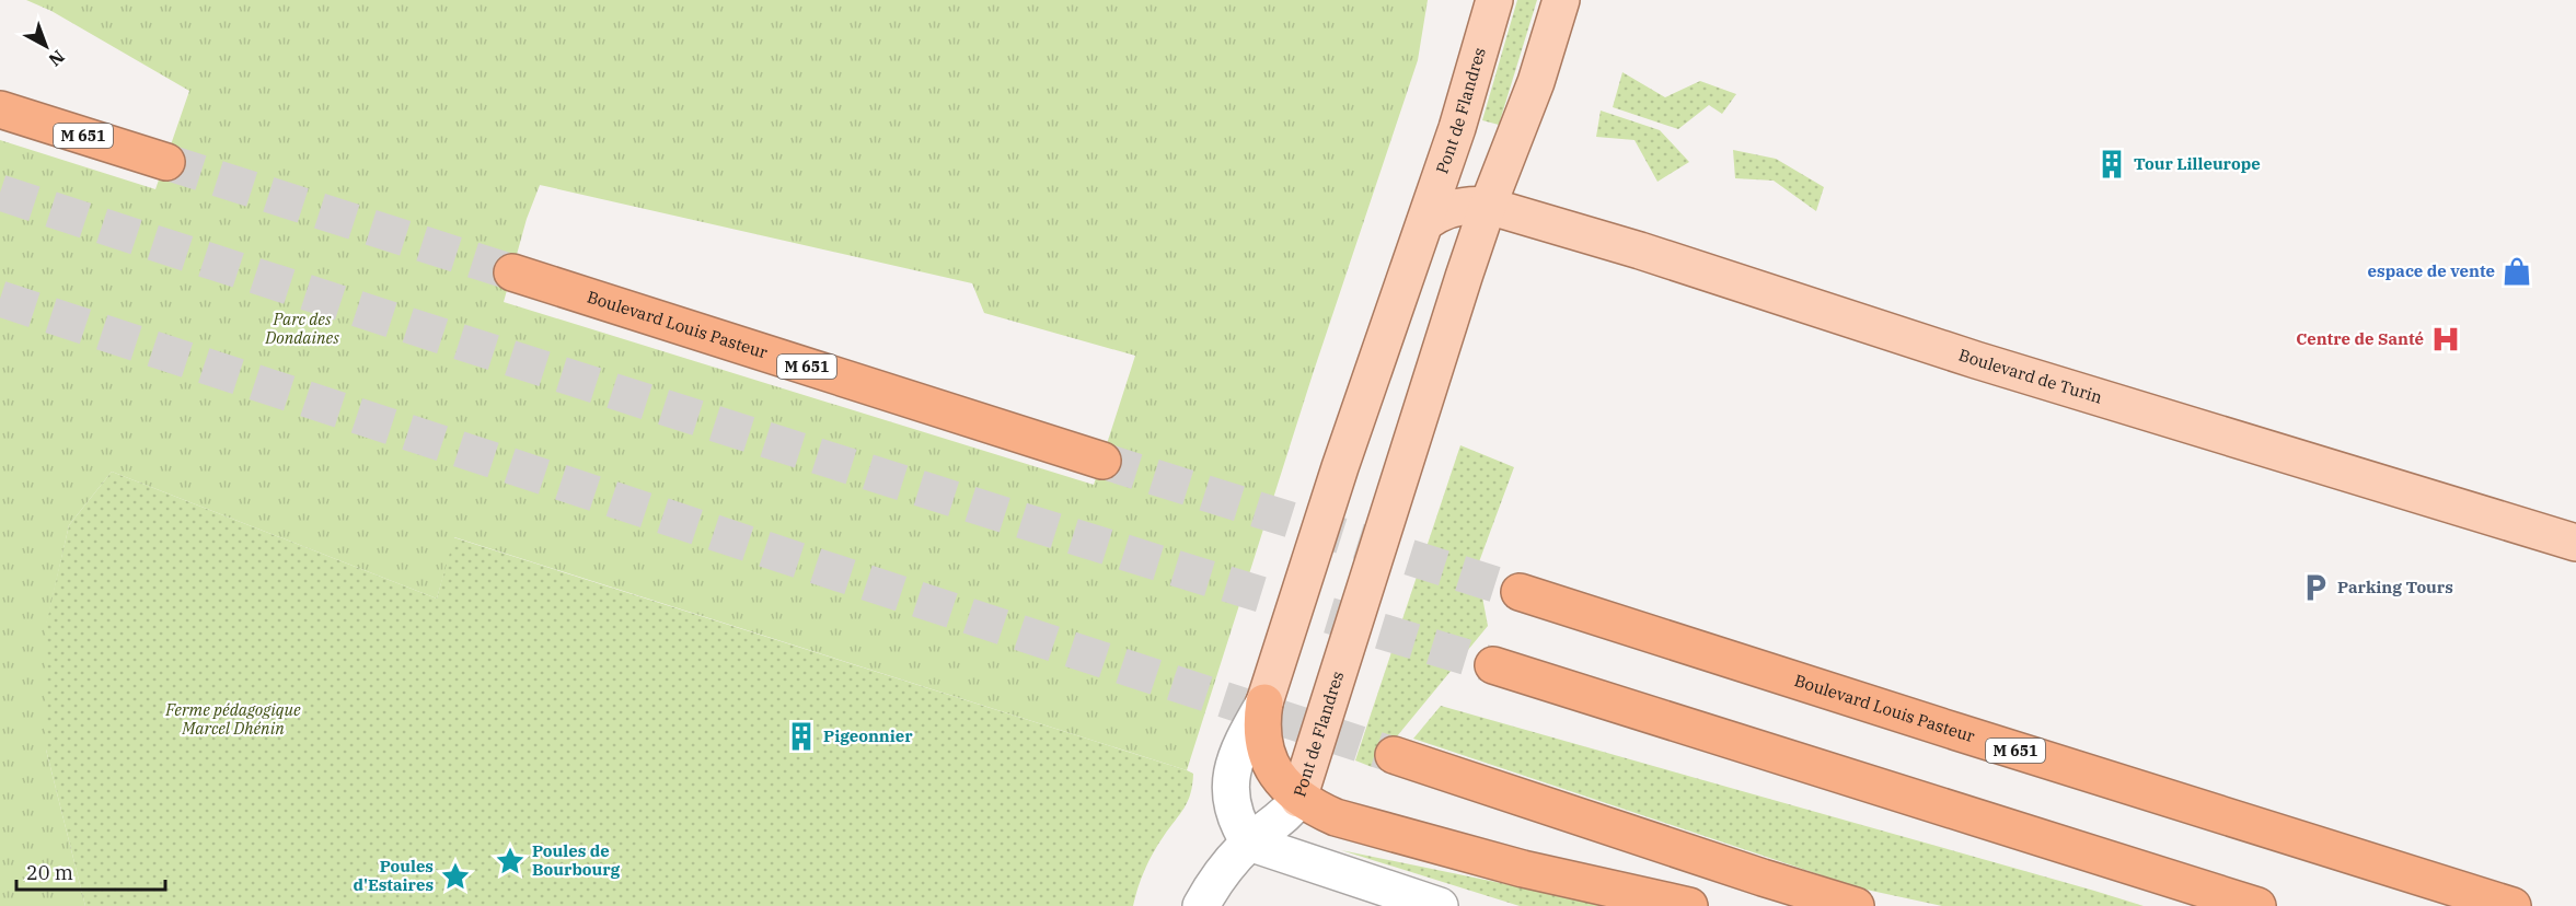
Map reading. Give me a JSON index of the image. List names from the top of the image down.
{
  "streets": {
    "highway": ["M 651", "Boulevard Louis Pasteur"],
    "main road": ["Pont de Flandres", "Boulevard de Turin"]
  },
  "crossings": [
    ["Pont de Flandres", "Boulevard de Turin"]
  ],
  "parks": ["Parc des Dondaines", "Ferme pédagogique Marcel Dhénin"],
  "places": {
    "building": ["Tour Lilleurope", "Pigeonnier"],
    "shop": ["espace de vente"],
    "hospital": ["Centre de Santé"],
    "parking": ["Parking Tours"],
    "place": ["Poules de Bourbourg", "Poules d'Estaires"]
  },
  "scale_bar": "20 m",
  "north": "bottom right"
}
